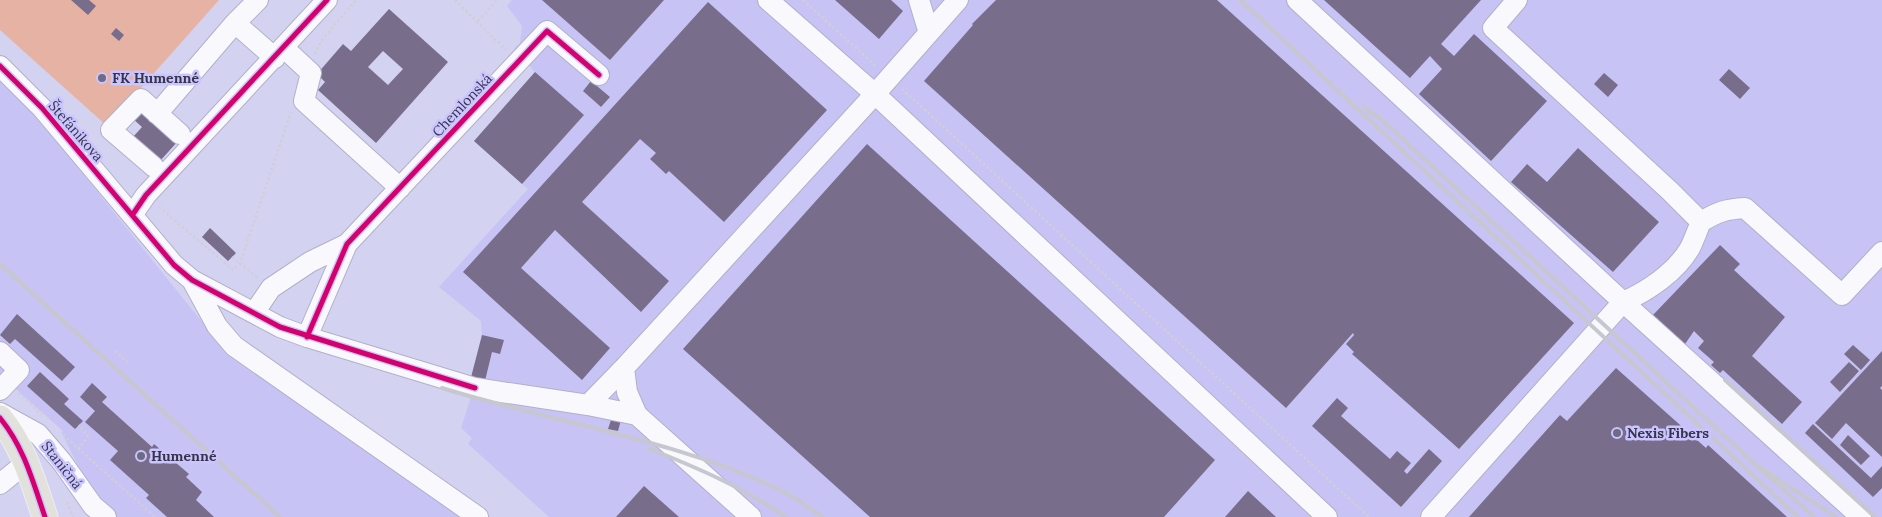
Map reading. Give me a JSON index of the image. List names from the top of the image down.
{
  "streets": {
    "street": ["Chemlonská", "Štefánikova", "Staničná"]
  },
  "places": ["FK Humenné", "Nexis Fibers", "Humenné"]
}
